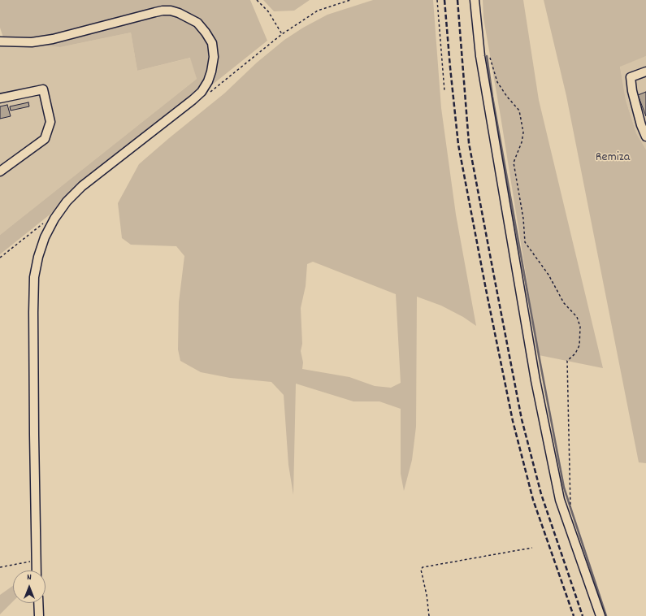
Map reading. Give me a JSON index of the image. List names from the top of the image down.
{
  "parks": ["Remiza"],
  "north": "top"
}
